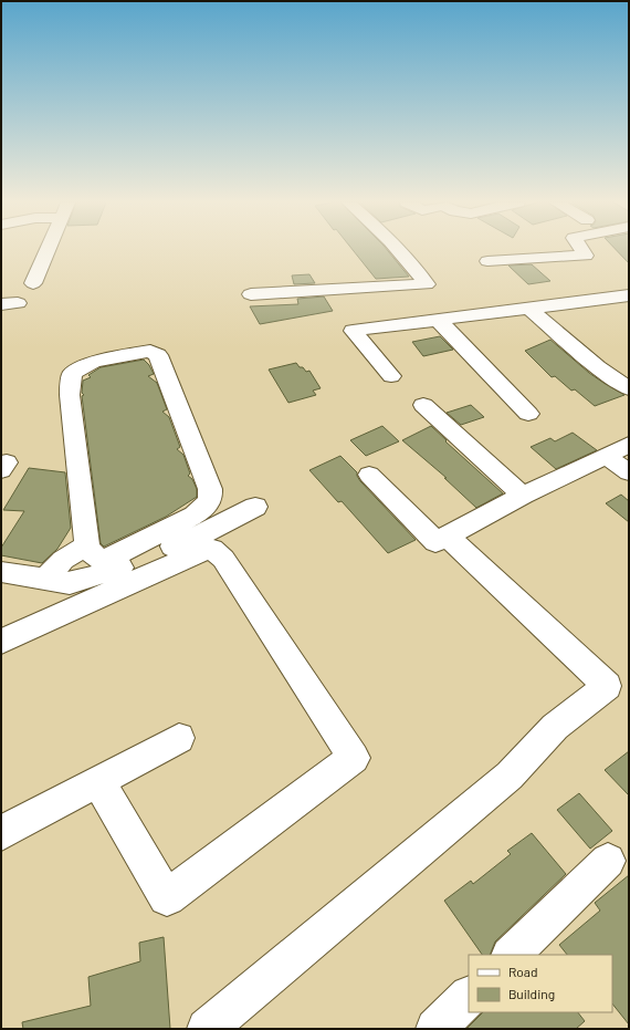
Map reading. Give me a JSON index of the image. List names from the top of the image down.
{
  "legend": ["Road", "Building"]
}
